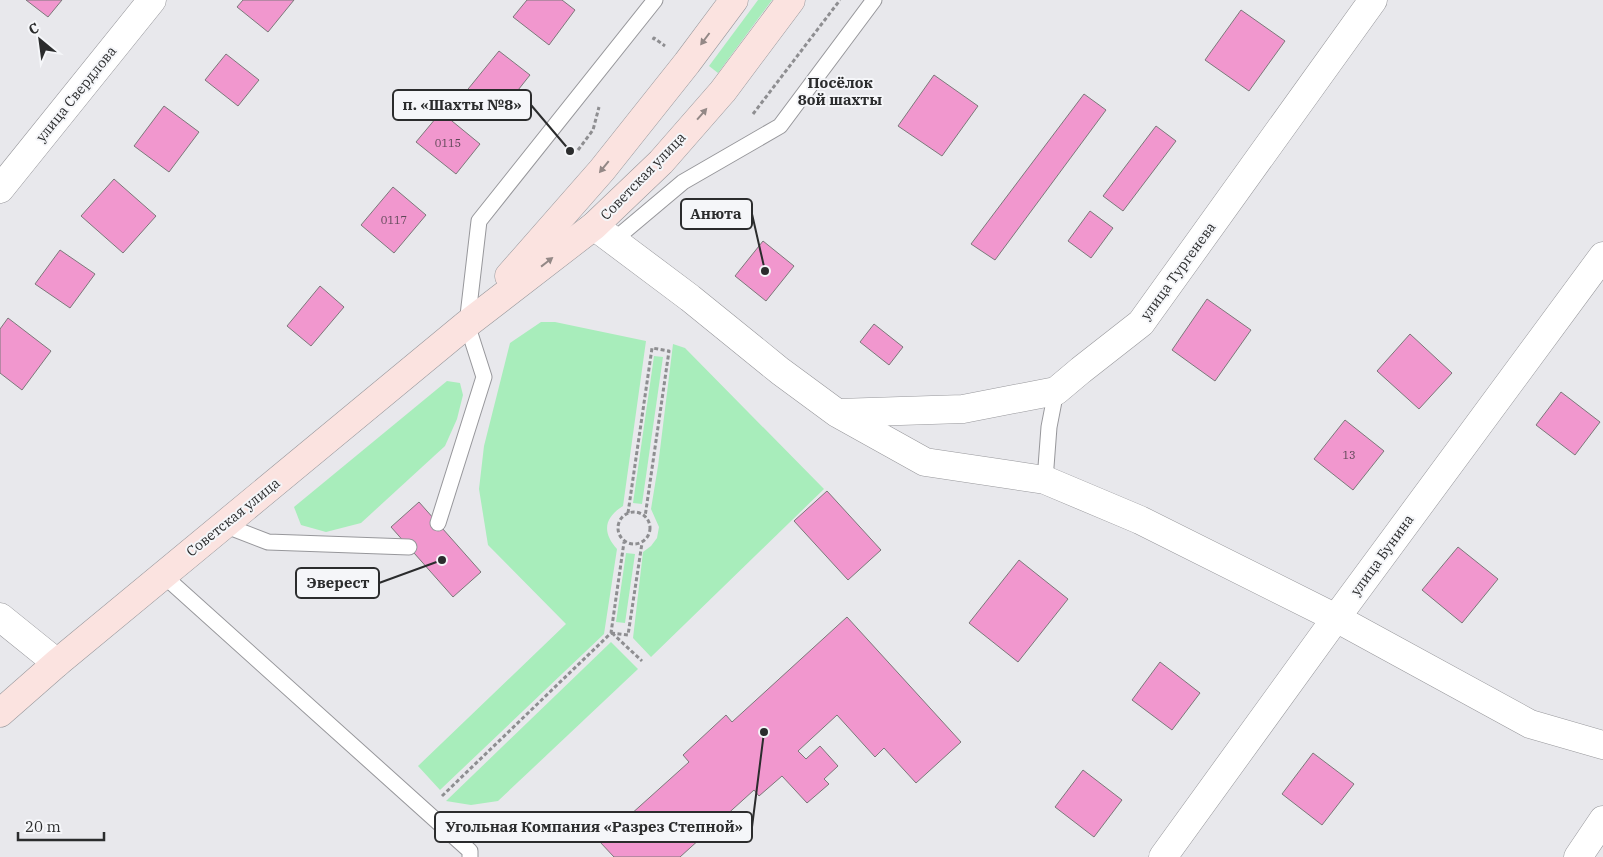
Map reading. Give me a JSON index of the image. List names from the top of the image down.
{
  "streets": {
    "main road": ["Советская улица"],
    "street": ["улица Свердлова", "улица Тургенева", "улица Бунина"]
  },
  "districts": ["Посёлок 8ой шахты"],
  "places": [
    "п. «Шахты №8»",
    "Анюта",
    "Эверест",
    "Угольная Компания «Разрез Степной»"
  ],
  "house_numbers": ["0115", "0117", "13"],
  "scale_bar": "20 m",
  "north": "top left"
}
